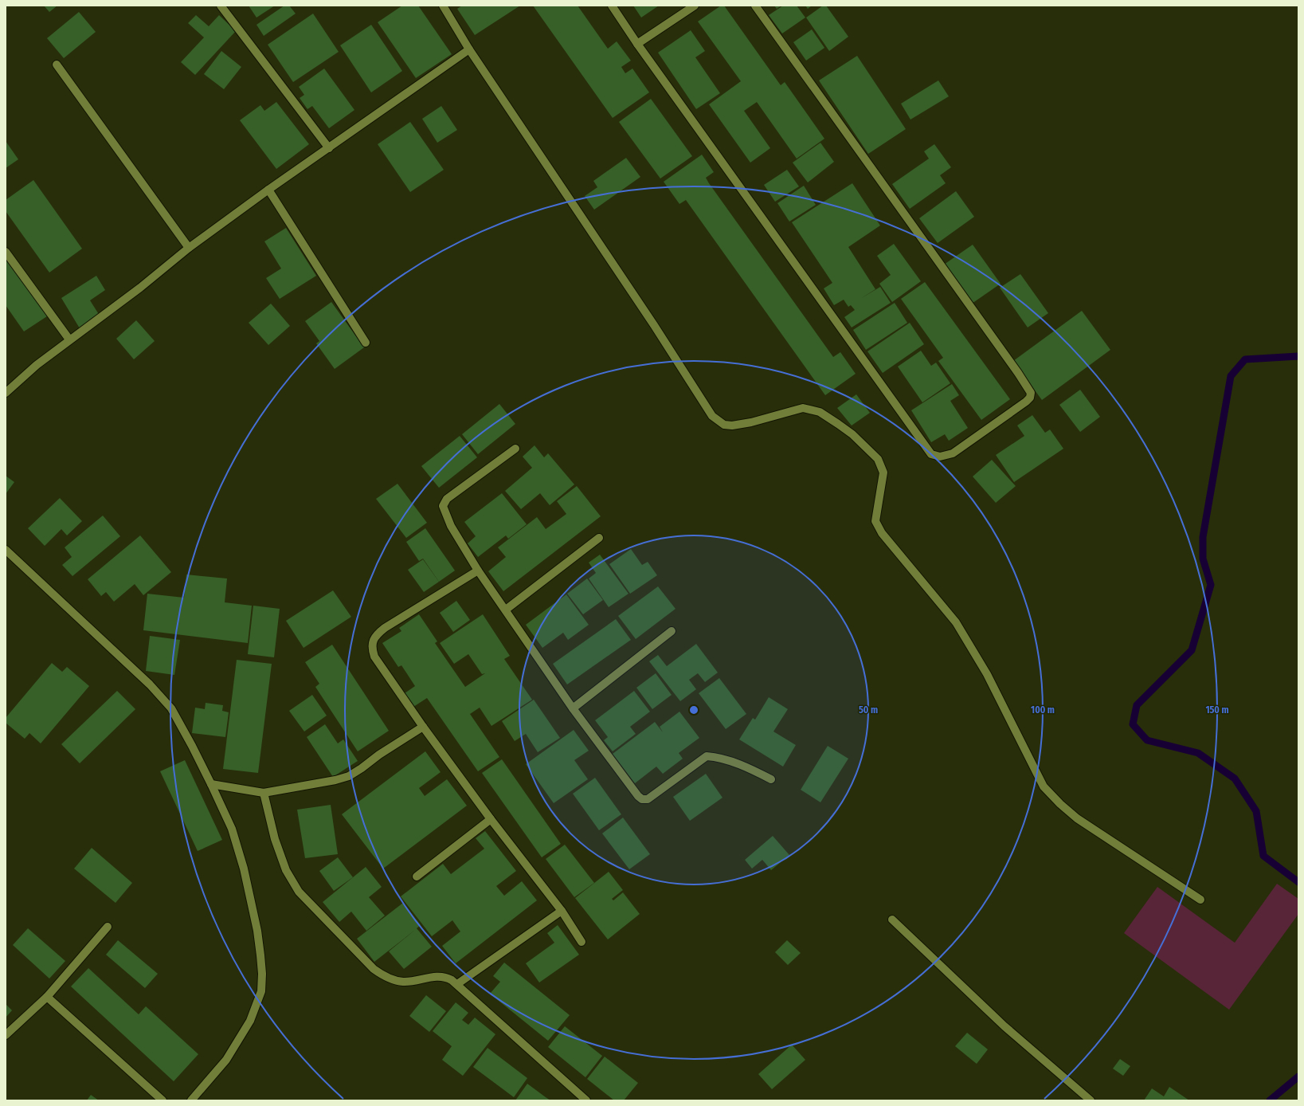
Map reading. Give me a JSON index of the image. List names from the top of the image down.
{
  "rings": ["50 m", "100 m", "150 m"]
}
